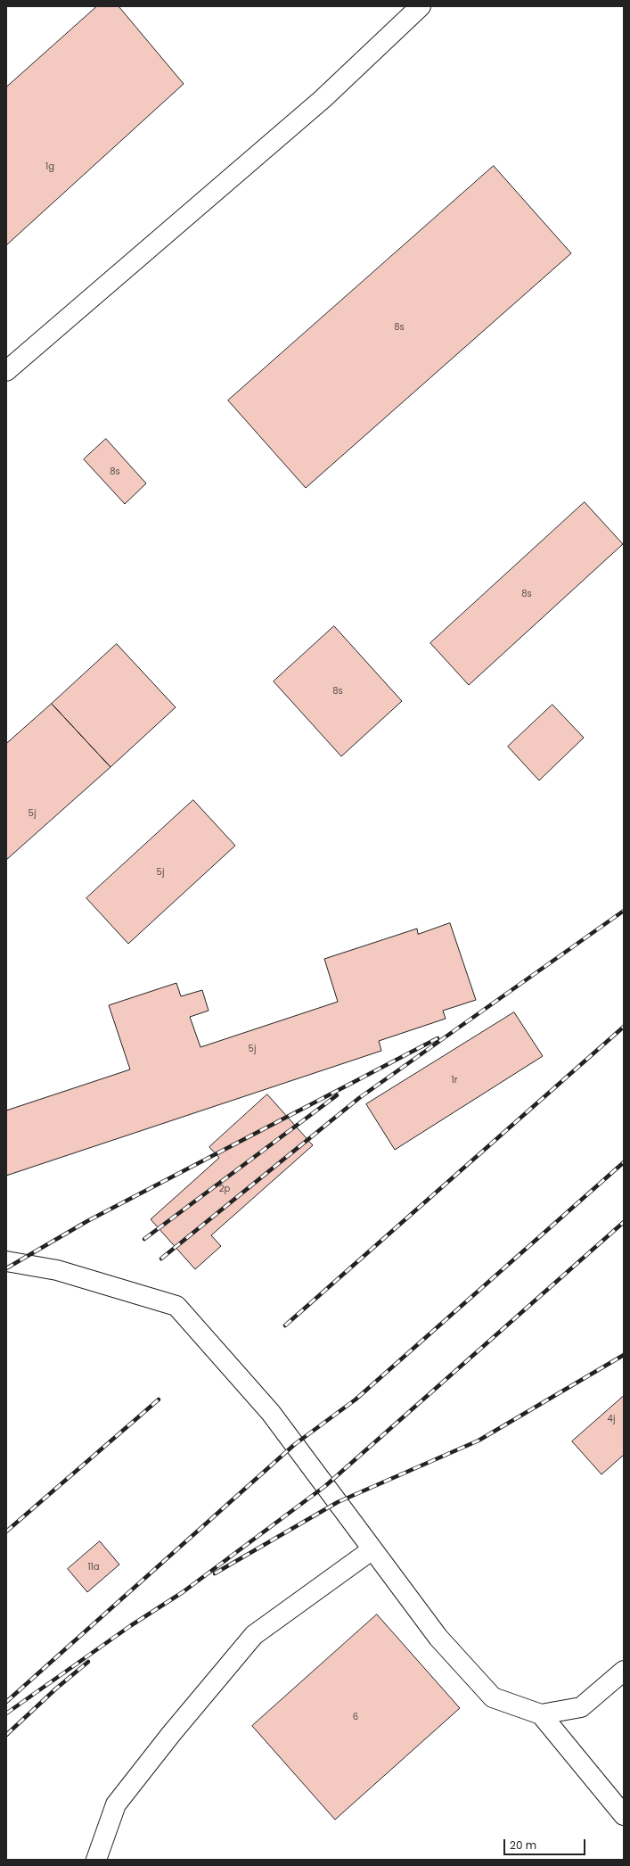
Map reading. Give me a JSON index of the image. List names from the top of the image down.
{
  "house_numbers": [
    "1g",
    "8s",
    "8s",
    "8s",
    "8s",
    "5j",
    "5j",
    "5j",
    "1r",
    "2p",
    "4j",
    "11a",
    "6"
  ],
  "scale_bar": "20 m"
}
